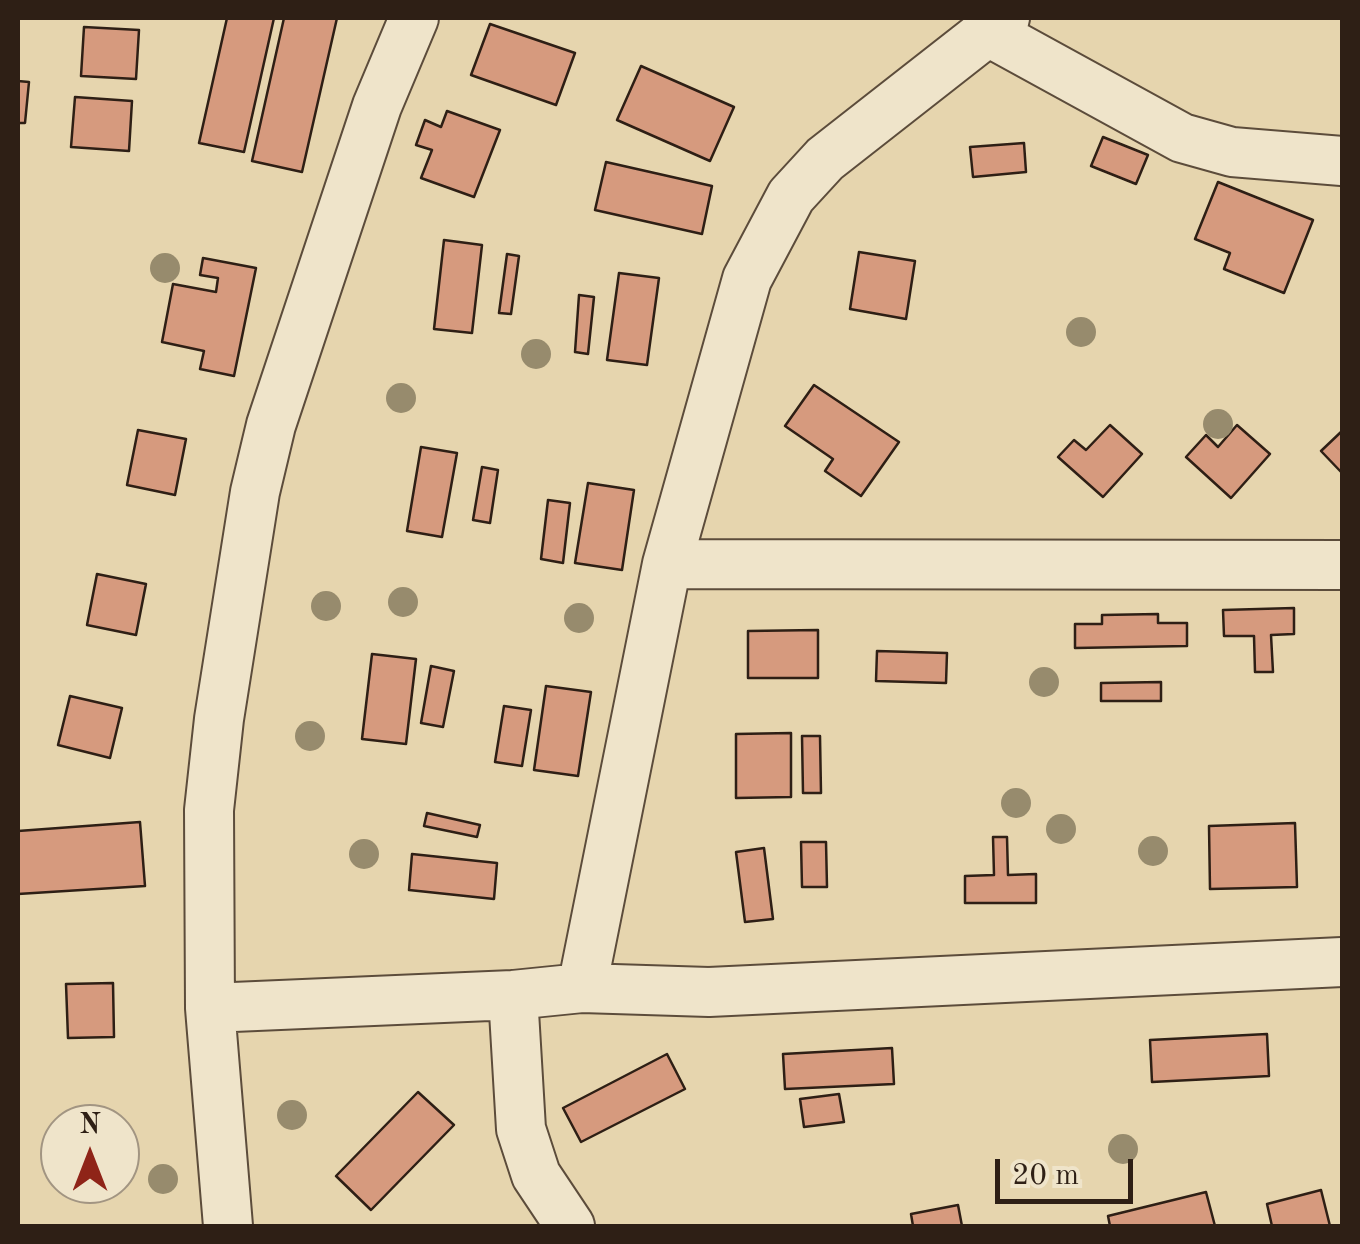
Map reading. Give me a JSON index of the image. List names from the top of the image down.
{
  "scale_bar": "20 m",
  "north": "top"
}
